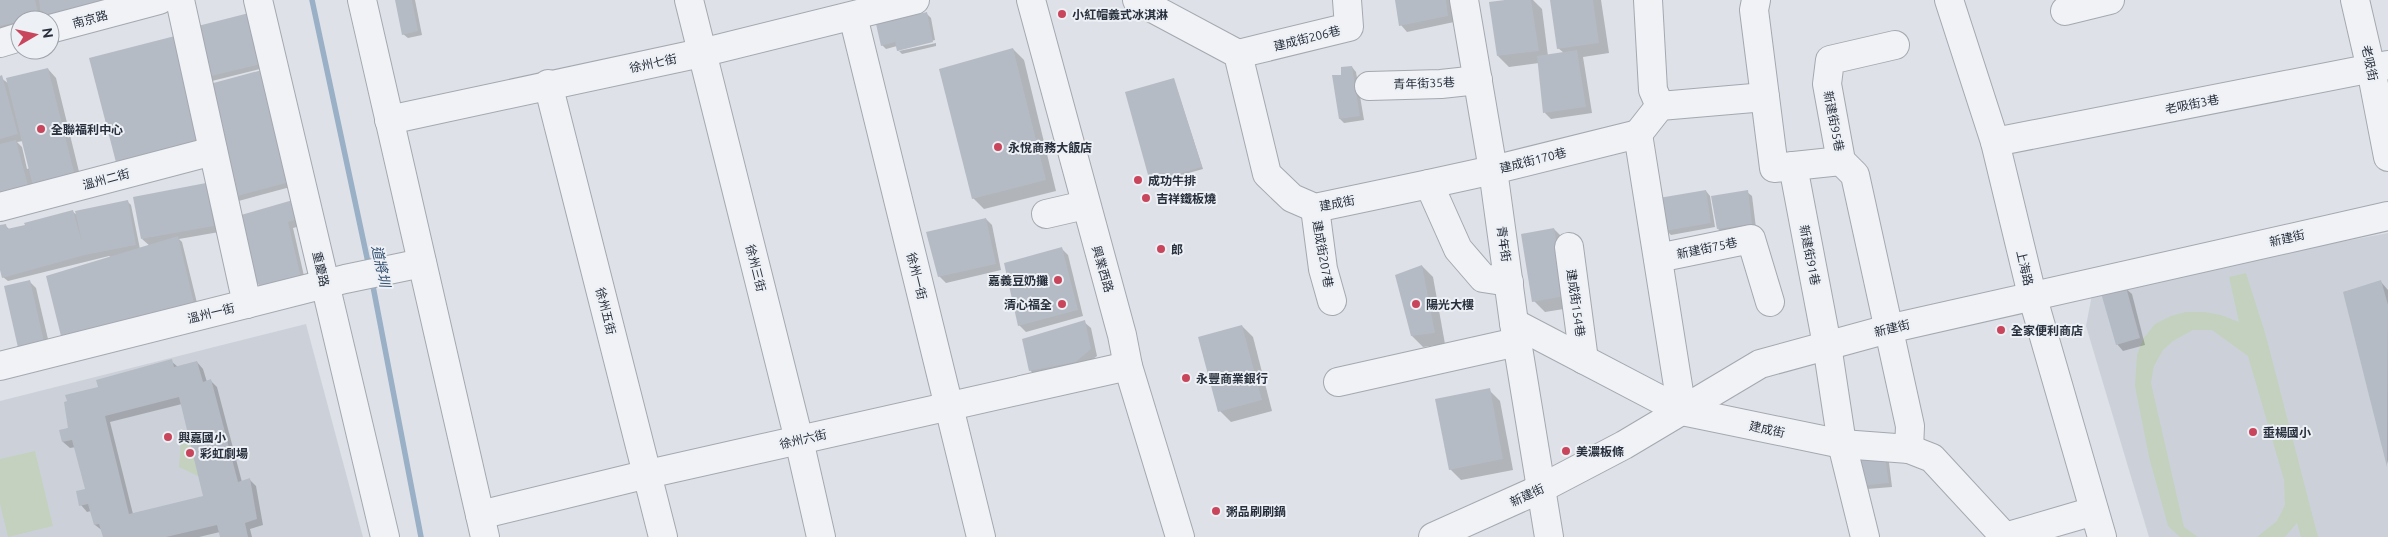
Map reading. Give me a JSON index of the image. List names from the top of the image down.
{
  "streets": {
    "street": [
      "南京路",
      "建成街206巷",
      "徐州七街",
      "老吸街",
      "青年街35巷",
      "老吸街3巷",
      "新建街95巷",
      "建成街170巷",
      "溫州二街",
      "建成街",
      "新建街",
      "青年街",
      "新建街75巷",
      "建成街207巷",
      "新建街91巷",
      "徐州三街",
      "上海路",
      "重慶路",
      "興業西路",
      "徐州一街",
      "建成街154巷",
      "徐州五街",
      "溫州一街",
      "徐州六街"
    ]
  },
  "crossings": [
    ["建成街206巷", "建成街"],
    ["徐州七街", "徐州三街"],
    ["徐州七街", "徐州一街"],
    ["徐州七街", "徐州五街"],
    ["老吸街", "老吸街3巷"],
    ["青年街35巷", "青年街"],
    ["老吸街3巷", "上海路"],
    ["新建街95巷", "建成街"],
    ["新建街95巷", "新建街"],
    ["建成街170巷", "建成街"],
    ["建成街170巷", "青年街"],
    ["建成街", "新建街"],
    ["建成街", "青年街"],
    ["建成街", "建成街207巷"],
    ["建成街", "新建街91巷"],
    ["建成街", "建成街154巷"],
    ["新建街", "青年街"],
    ["新建街", "新建街91巷"],
    ["新建街", "上海路"],
    ["徐州三街", "徐州六街"],
    ["重慶路", "溫州一街"],
    ["興業西路", "徐州六街"],
    ["徐州一街", "徐州六街"],
    ["徐州五街", "徐州六街"]
  ],
  "water": ["道將圳"],
  "places": [
    "小紅帽義式冰淇淋",
    "全聯福利中心",
    "永悅商務大飯店",
    "成功牛排",
    "吉祥鐵板燒",
    "郎",
    "嘉義豆奶攤",
    "清心福全",
    "陽光大樓",
    "全家便利商店",
    "永豐商業銀行",
    "垂楊國小",
    "興嘉國小",
    "美濃板條",
    "彩虹劇場",
    "粥品刷刷鍋"
  ],
  "north": "right"
}
